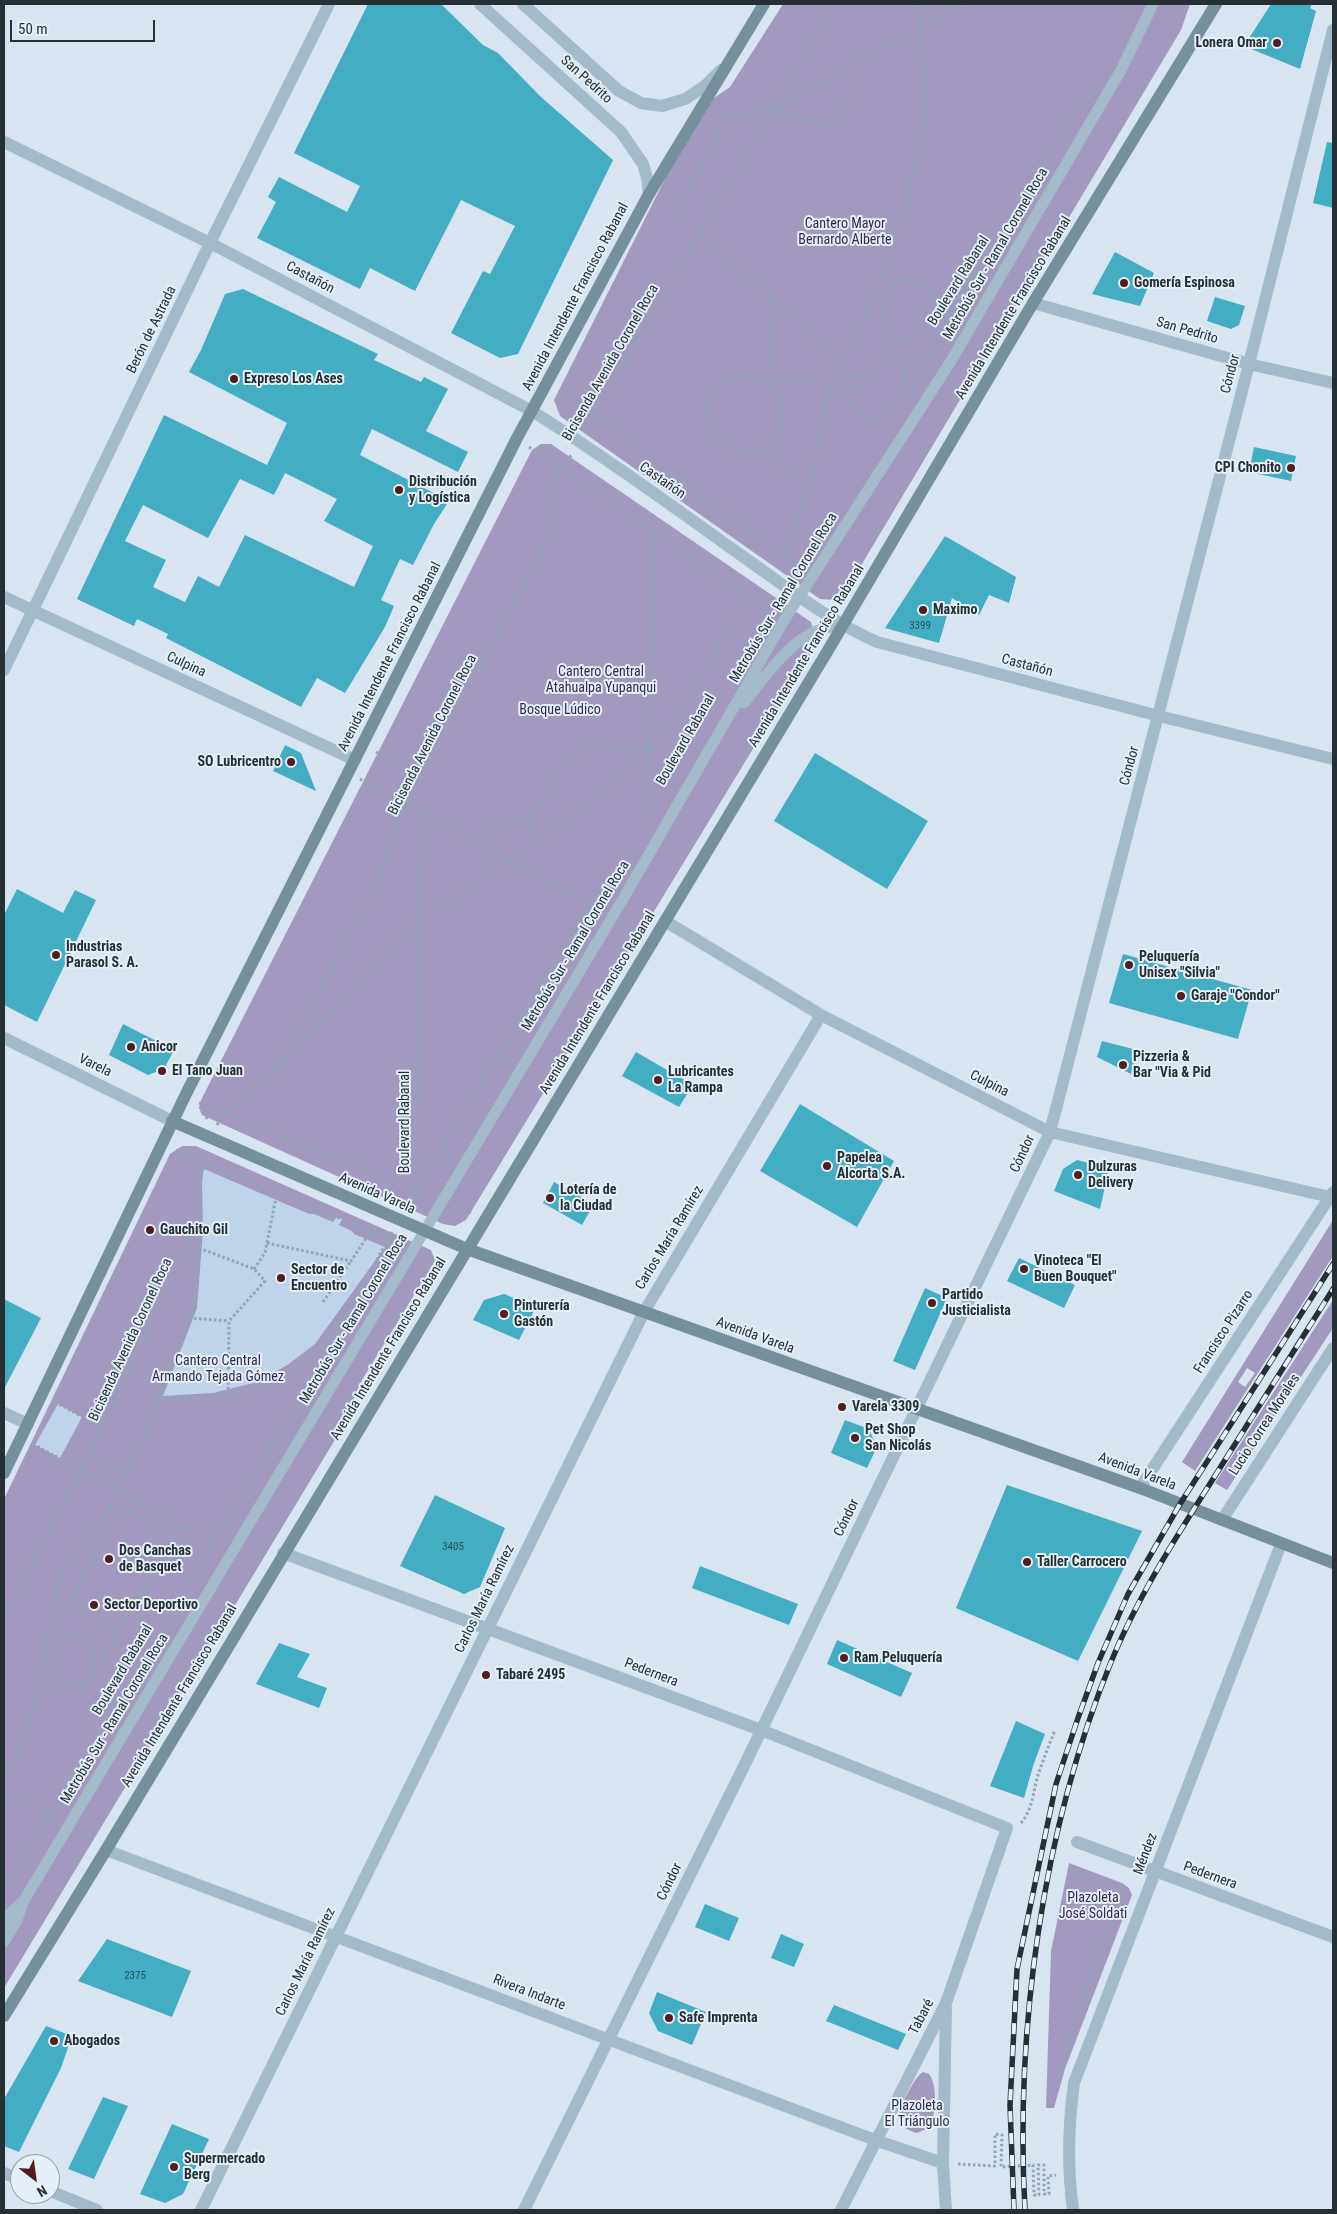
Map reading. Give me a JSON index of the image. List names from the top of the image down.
{
  "streets": {
    "main road": ["Avenida Intendente Francisco Rabanal", "Avenida Varela"],
    "street": [
      "San Pedrito",
      "Castañón",
      "Berón de Astrada",
      "Cóndor",
      "Culpina",
      "Varela",
      "Carlos María Ramírez",
      "Francisco Pizarro",
      "Lucio Correa Morales",
      "Pedernera",
      "Méndez",
      "Rivera Indarte",
      "Tabaré"
    ],
    "lane": ["Metrobús Sur - Ramal Coronel Roca"],
    "path": ["Boulevard Rabanal", "Bicisenda Avenida Coronel Roca"]
  },
  "crossings": [
    ["San Pedrito", "Avenida Intendente Francisco Rabanal"],
    ["San Pedrito", "Cóndor"],
    ["Metrobús Sur - Ramal Coronel Roca", "Castañón"],
    ["Metrobús Sur - Ramal Coronel Roca", "Avenida Varela"],
    ["Castañón", "Avenida Intendente Francisco Rabanal"],
    ["Castañón", "Berón de Astrada"],
    ["Castañón", "Bicisenda Avenida Coronel Roca"],
    ["Castañón", "Cóndor"],
    ["Boulevard Rabanal", "Bicisenda Avenida Coronel Roca"],
    ["Avenida Intendente Francisco Rabanal", "Culpina"],
    ["Avenida Intendente Francisco Rabanal", "Varela"],
    ["Avenida Intendente Francisco Rabanal", "Avenida Varela"],
    ["Avenida Intendente Francisco Rabanal", "Pedernera"],
    ["Avenida Intendente Francisco Rabanal", "Rivera Indarte"],
    ["Berón de Astrada", "Culpina"],
    ["Bicisenda Avenida Coronel Roca", "Avenida Varela"],
    ["Cóndor", "Culpina"],
    ["Cóndor", "Avenida Varela"],
    ["Cóndor", "Pedernera"],
    ["Cóndor", "Rivera Indarte"],
    ["Culpina", "Carlos María Ramírez"],
    ["Culpina", "Francisco Pizarro"],
    ["Varela", "Avenida Varela"],
    ["Avenida Varela", "Carlos María Ramírez"],
    ["Avenida Varela", "Francisco Pizarro"],
    ["Avenida Varela", "Lucio Correa Morales"],
    ["Avenida Varela", "Méndez"],
    ["Carlos María Ramírez", "Pedernera"],
    ["Carlos María Ramírez", "Rivera Indarte"],
    ["Pedernera", "Méndez"],
    ["Pedernera", "Tabaré"],
    ["Rivera Indarte", "Tabaré"]
  ],
  "parks": [
    "Cantero Mayor Bernardo Alberte",
    "Cantero Central Atahualpa Yupanqui",
    "Bosque Lúdico",
    "Cantero Central Armando Tejada Gómez",
    "Plazoleta José Soldati",
    "Plazoleta El Triángulo"
  ],
  "places": [
    "Lonera Omar",
    "Gomería Espinosa",
    "Expreso Los Ases",
    "CPI Chonito",
    "Distribución y Logística",
    "Maximo",
    "SO Lubricentro",
    "Industrias Parasol S. A.",
    "Peluquería Unisex \"Silvia\"",
    "Garaje \"Condor\"",
    "Anicor",
    "Pizzeria & Bar \"Via & Pid",
    "El Tano Juan",
    "Lubricantes La Rampa",
    "Papelea Alcorta S.A.",
    "Dulzuras Delivery",
    "Lotería de la Ciudad",
    "Gauchito Gil",
    "Vinoteca \"El Buen Bouquet\"",
    "Sector de Encuentro",
    "Partido Justicialista",
    "Pinturería Gastón",
    "Varela 3309",
    "Pet Shop San Nicolás",
    "Dos Canchas de Basquet",
    "Taller Carrocero",
    "Sector Deportivo",
    "Ram Peluquería",
    "Tabaré 2495",
    "Safe Imprenta",
    "Abogados",
    "Supermercado Berg"
  ],
  "house_numbers": ["3399", "3405", "2375"],
  "scale_bar": "50 m",
  "north": "bottom right"
}
